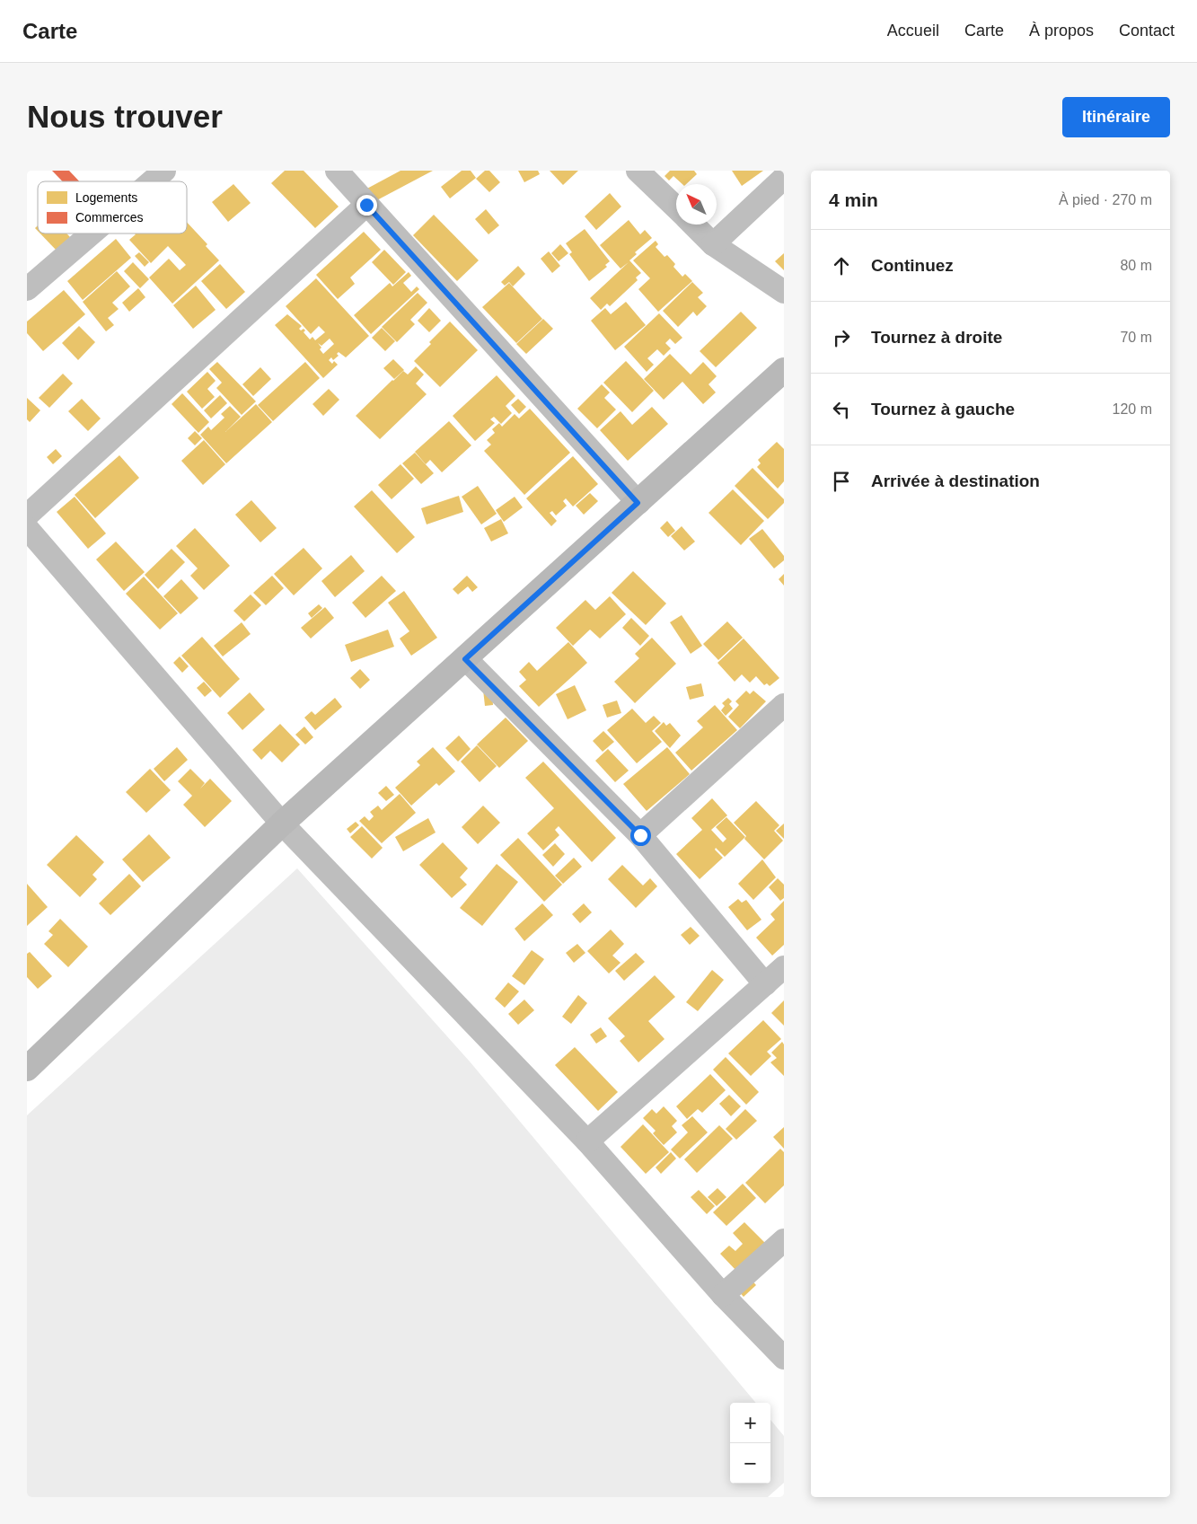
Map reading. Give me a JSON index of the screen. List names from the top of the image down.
{
  "legend": ["Logements", "Commerces"],
  "north": "top left",
  "page": {
    "header": "Carte",
    "nav": [
      "Accueil",
      "Carte",
      "À propos",
      "Contact"
    ],
    "buttons": "Itinéraire",
    "title": "Nous trouver",
    "heading": ["4 min", "À pied · 270 m"],
    "list": [
      ["Continuez", "80 m"],
      ["Tournez à droite", "70 m"],
      ["Tournez à gauche", "120 m"],
      "Arrivée à destination"
    ],
    "map_buttons": ["+", "−"]
  }
}
